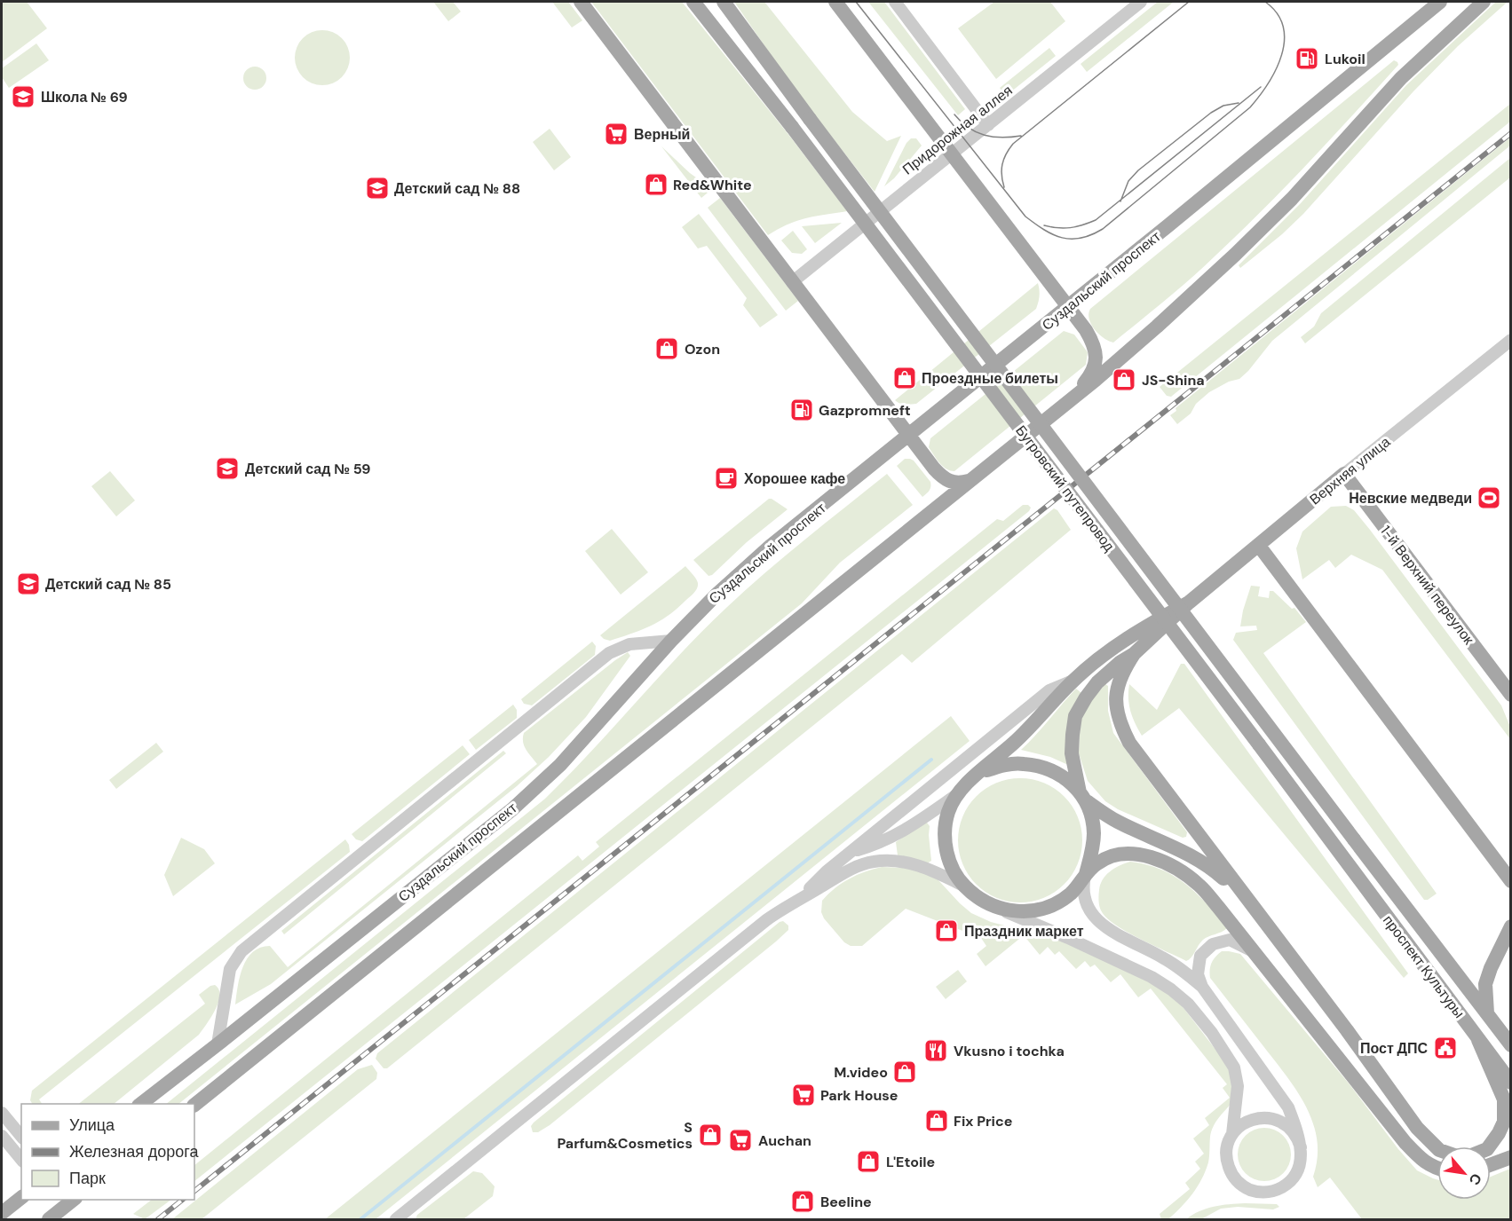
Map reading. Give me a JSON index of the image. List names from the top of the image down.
{
  "streets": {
    "main road": [
      "Суздальский проспект",
      "Верхняя улица",
      "Бугровский путепровод",
      "1-й Верхний переулок",
      "проспект Культуры"
    ],
    "street": ["Придорожная аллея"]
  },
  "crossings": [
    ["Верхняя улица", "1-й Верхний переулок"],
    ["Бугровский путепровод", "проспект Культуры"]
  ],
  "places": {
    "fuel station": ["Lukoil", "Gazpromneft"],
    "school or university": [
      "Школа № 69",
      "Детский сад № 88",
      "Детский сад № 59",
      "Детский сад № 85"
    ],
    "supermarket": ["Верный", "Park House", "Auchan"],
    "shop": [
      "Red&White",
      "Ozon",
      "Проездные билеты",
      "JS-Shina",
      "Праздник маркет",
      "M.video",
      "Fix Price",
      "S Parfum&Cosmetics",
      "L'Etoile",
      "Beeline"
    ],
    "cafe": ["Хорошее кафе"],
    "sports": ["Невские медведи"],
    "public building": ["Пост ДПС"],
    "restaurant": ["Vkusno i tochka"]
  },
  "legend": ["Улица", "Железная дорога", "Парк"],
  "north": "bottom right"
}
